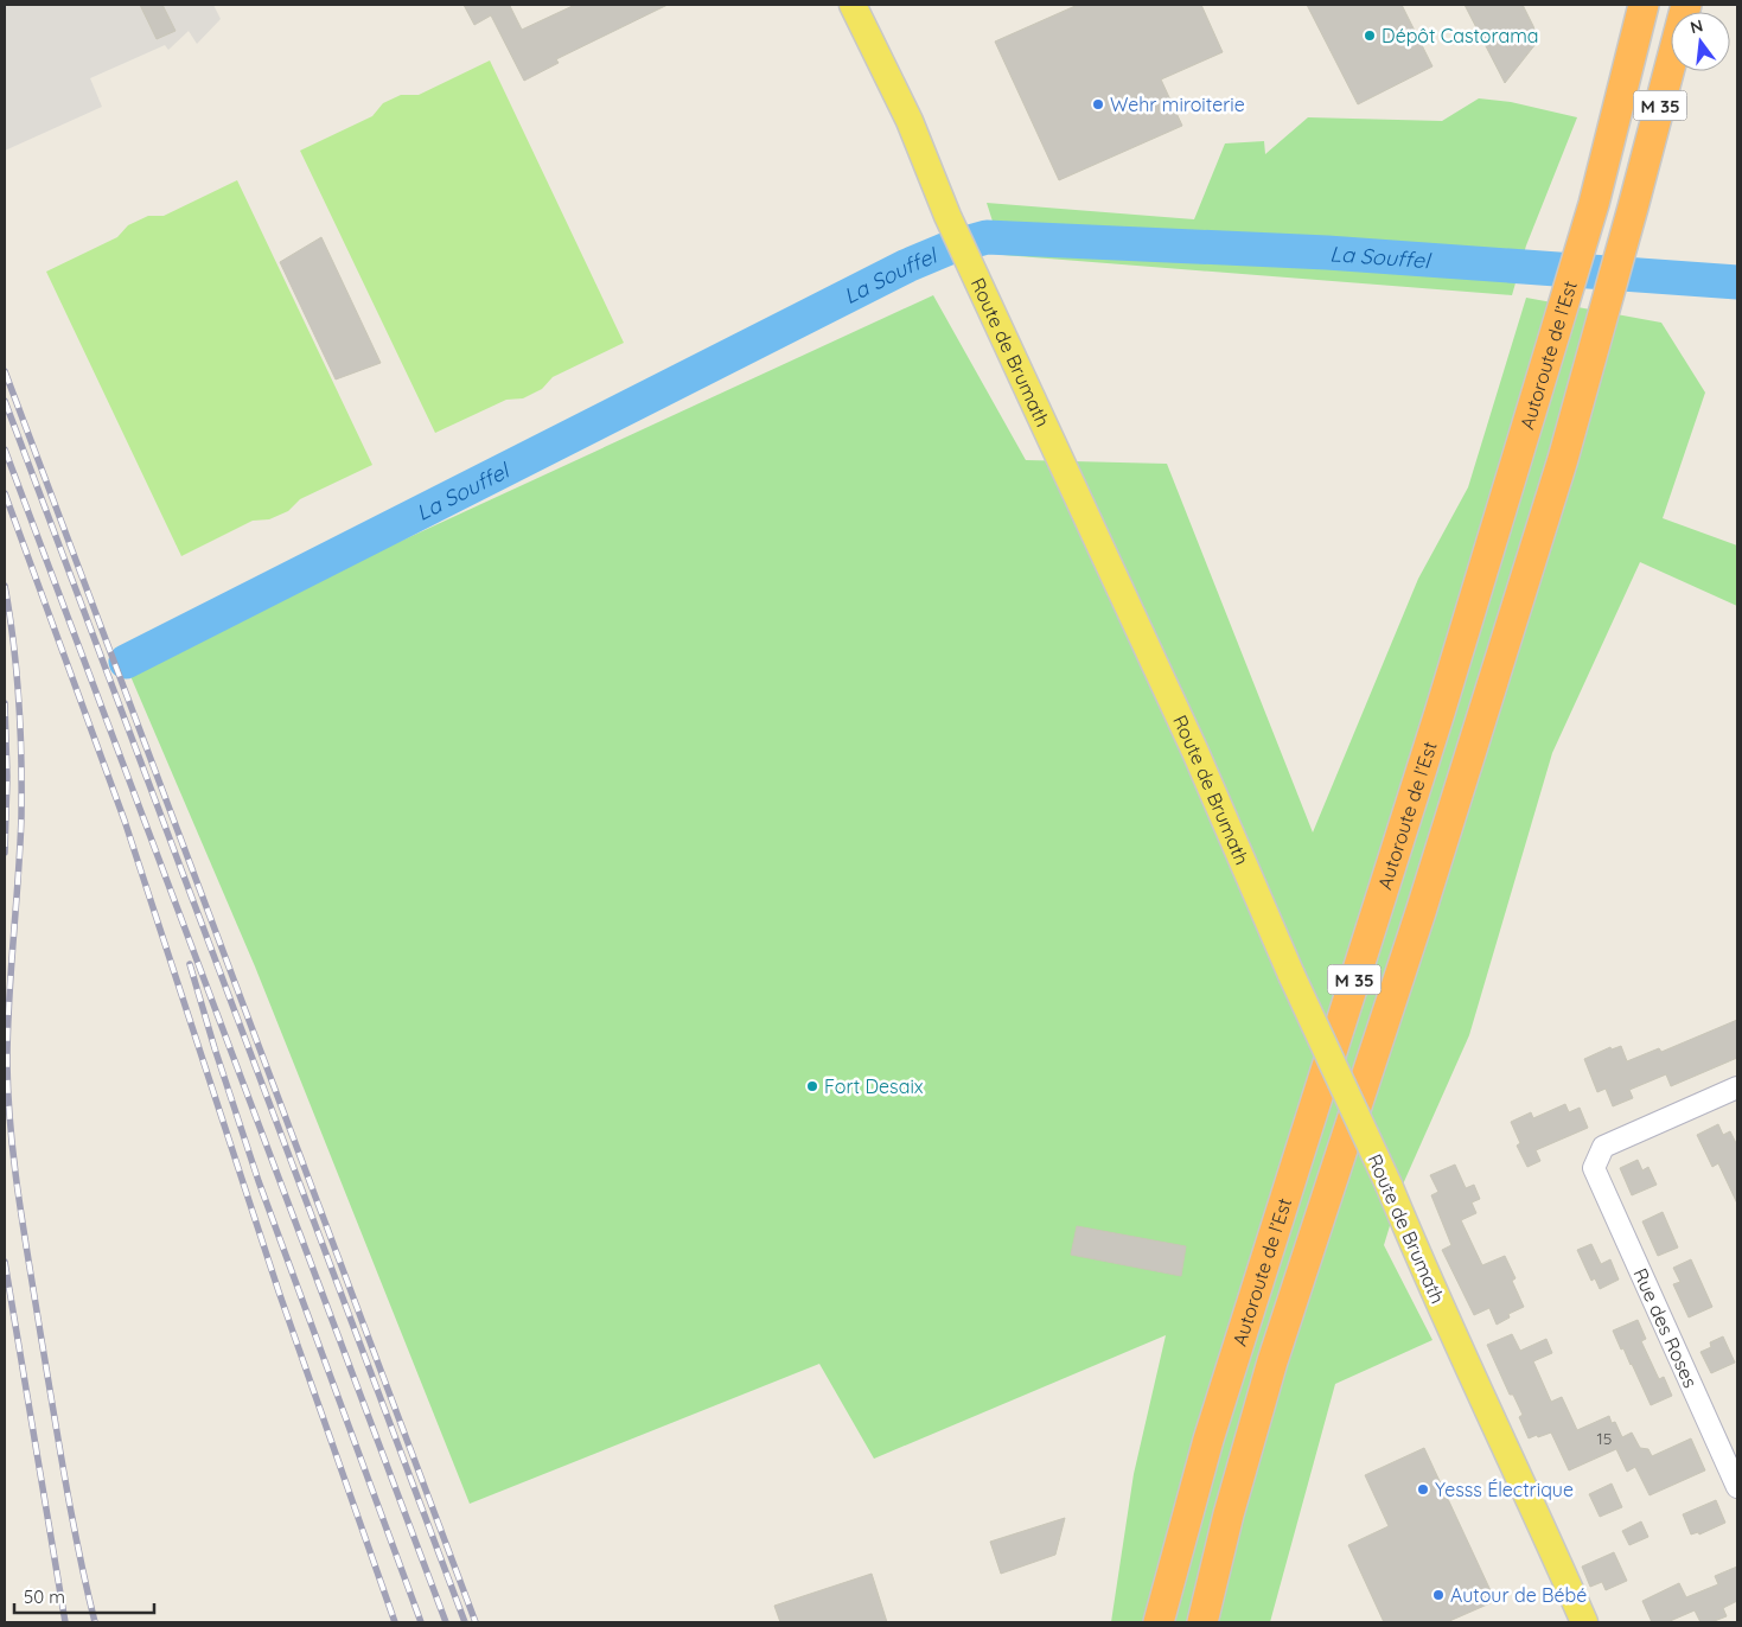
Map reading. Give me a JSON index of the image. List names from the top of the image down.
{
  "streets": {
    "highway": ["M 35", "Autoroute de l’Est"],
    "main road": ["Route de Brumath"],
    "street": ["Rue des Roses"]
  },
  "water": ["La Souffel"],
  "places": [
    "Dépôt Castorama",
    "Wehr miroiterie",
    "Fort Desaix",
    "Yesss Électrique",
    "Autour de Bébé"
  ],
  "house_numbers": ["15"],
  "scale_bar": "50 m",
  "north": "top"
}
